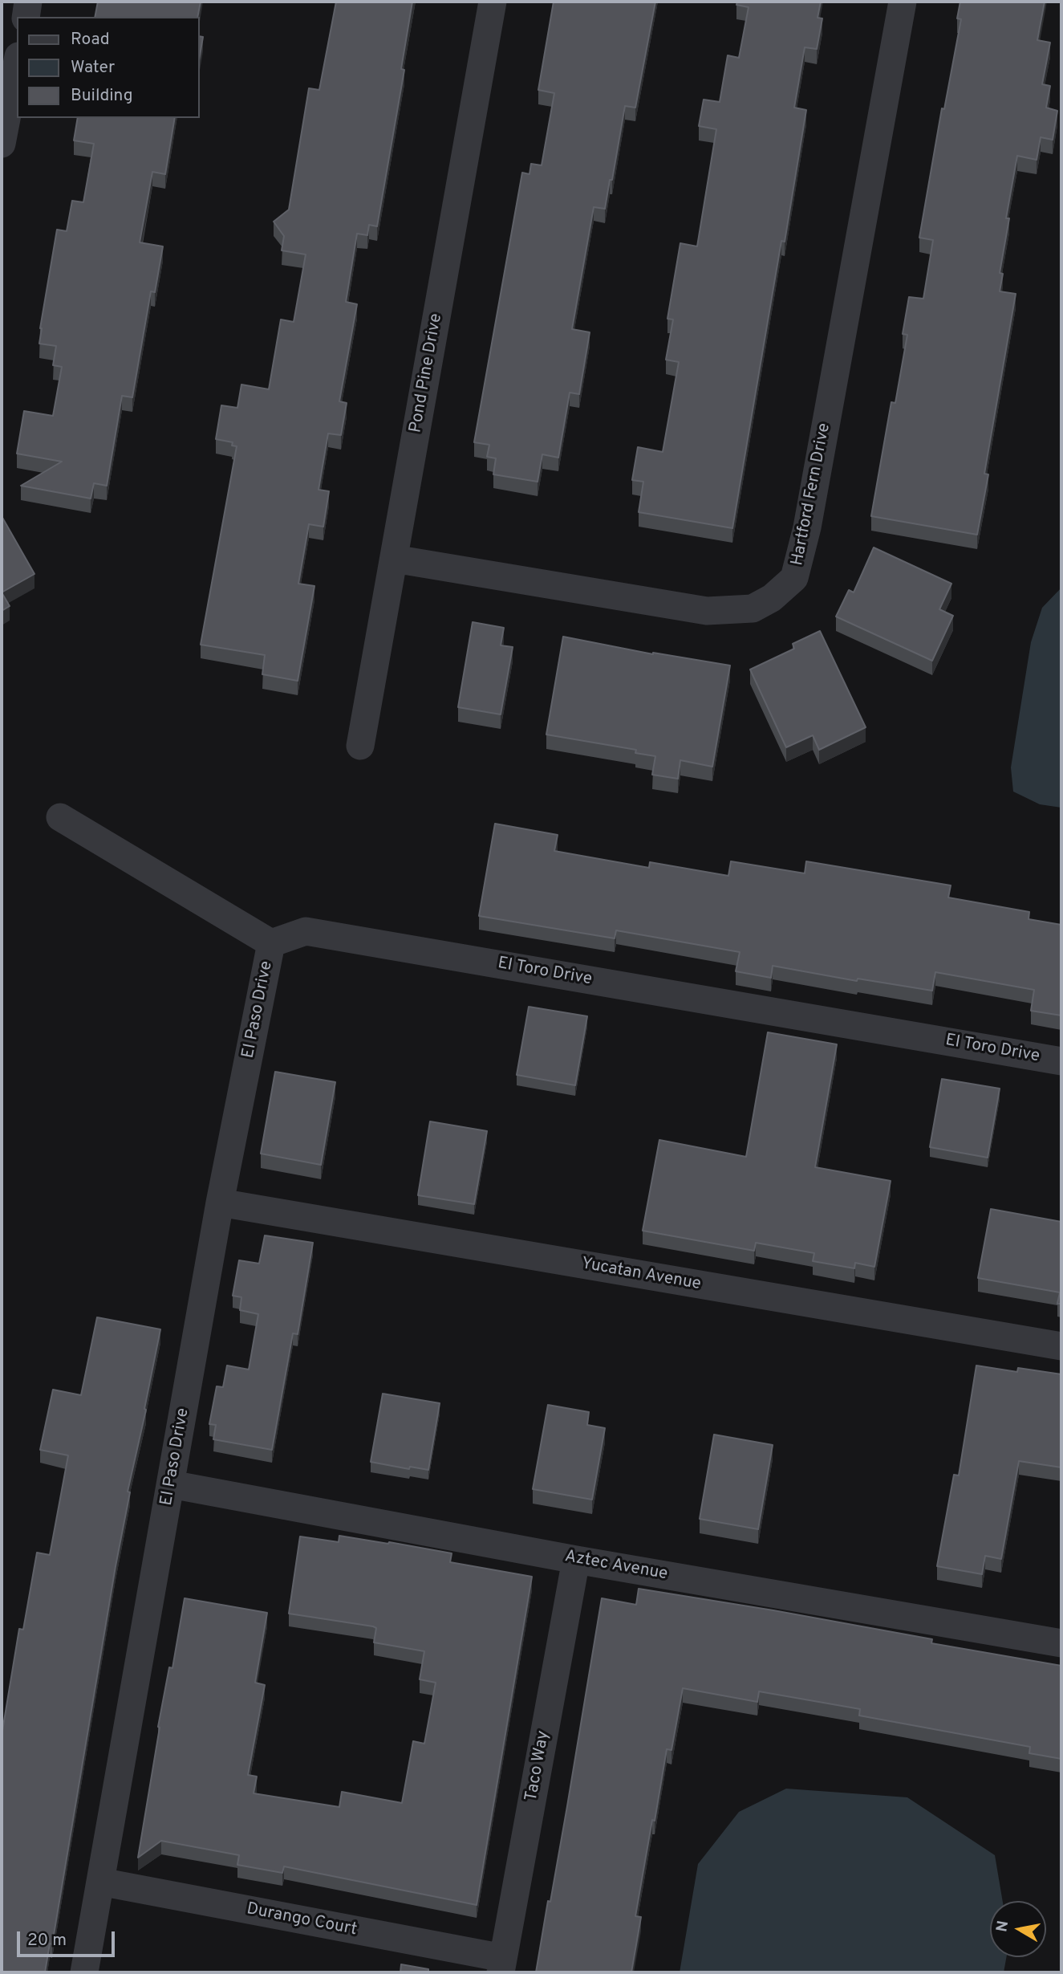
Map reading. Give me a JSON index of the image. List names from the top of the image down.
{
  "streets": {
    "street": [
      "Pond Pine Drive",
      "Hartford Fern Drive",
      "El Toro Drive",
      "El Paso Drive",
      "Yucatan Avenue",
      "Aztec Avenue",
      "Taco Way",
      "Durango Court"
    ]
  },
  "crossings": [
    ["Pond Pine Drive", "Hartford Fern Drive"],
    ["El Toro Drive", "El Paso Drive"],
    ["El Paso Drive", "Yucatan Avenue"],
    ["El Paso Drive", "Aztec Avenue"],
    ["El Paso Drive", "Durango Court"],
    ["Aztec Avenue", "Taco Way"],
    ["Taco Way", "Durango Court"]
  ],
  "legend": ["Road", "Water", "Building"],
  "scale_bar": "20 m",
  "north": "left"
}
